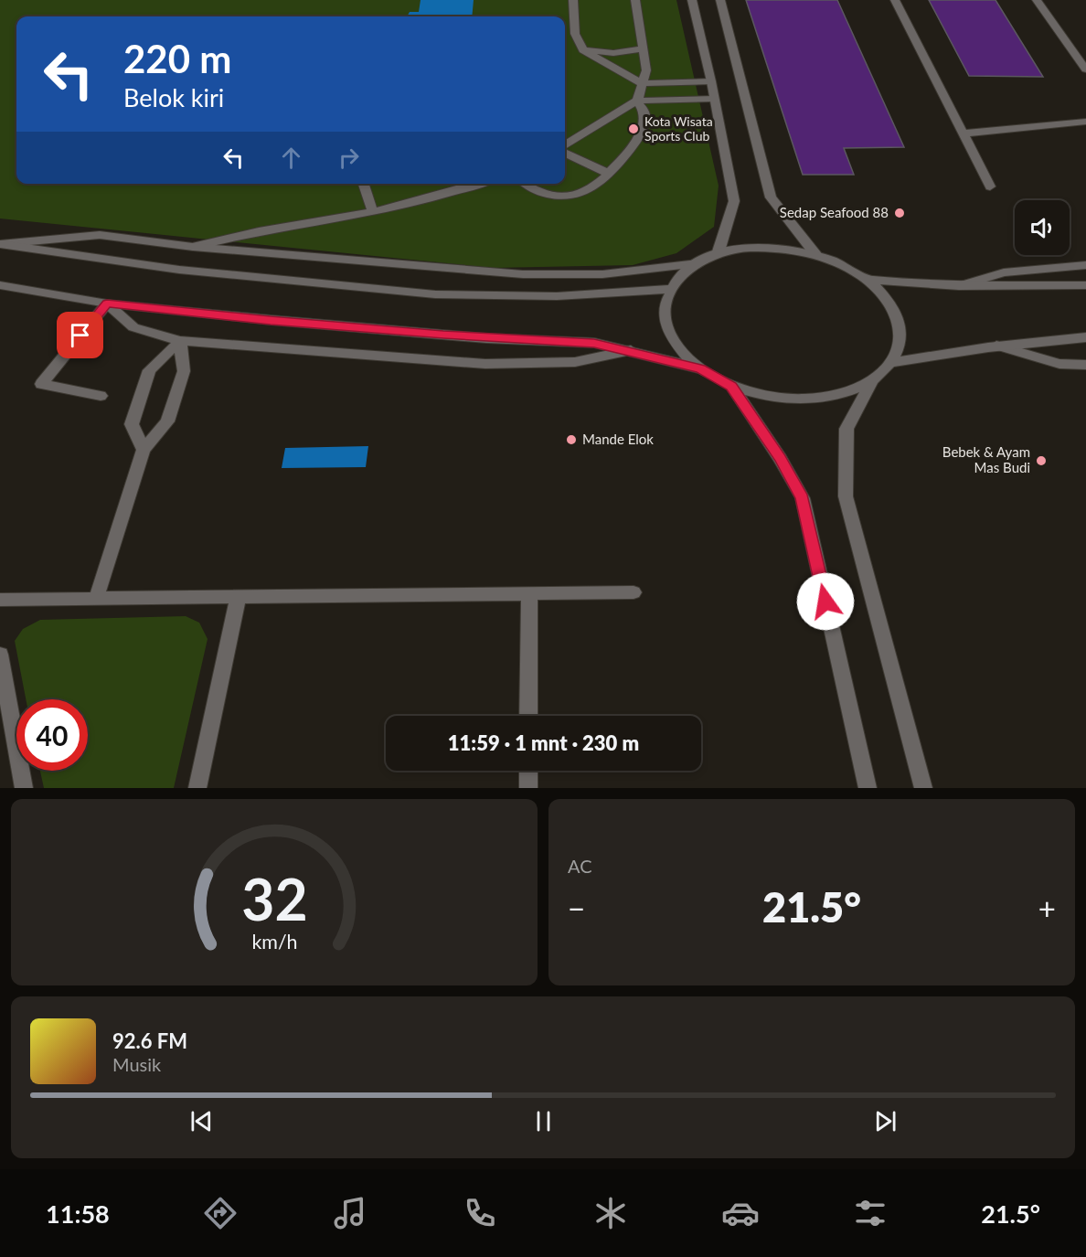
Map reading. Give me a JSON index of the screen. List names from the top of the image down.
{
  "places": [
    "Kota Wisata Sports Club",
    "Sedap Seafood 88",
    "Mande Elok",
    "Bebek & Ayam Mas Budi"
  ],
  "page": {
    "turn": ["220 m", "Belok kiri"],
    "limit": "40",
    "trip": "11:59 · 1 mnt · 230 m",
    "tile": "AC",
    "heat": ["−", "21.5°", "+"],
    "song": ["92.6 FM", "Musik"],
    "tabs": ["11:58", "21.5°"],
    "gauge": ["32", "km/h"]
  }
}
